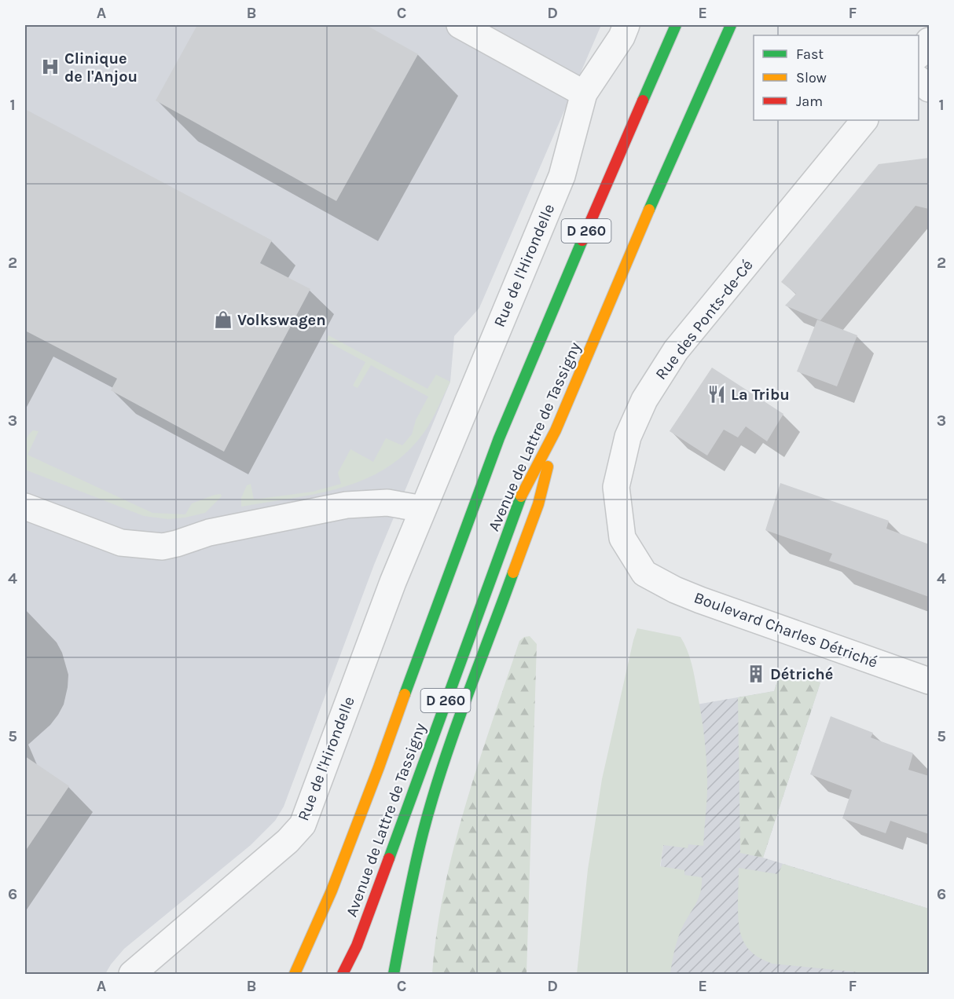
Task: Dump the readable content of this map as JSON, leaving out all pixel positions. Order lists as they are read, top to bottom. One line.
{"streets":{"main road":["D 260","Avenue de Lattre de Tassigny"],"street":["Rue de l'Hirondelle","Rue des Ponts-de-Cé","Boulevard Charles Détriché"]},"crossings":[["D 260","Avenue de Lattre de Tassigny"],["Rue des Ponts-de-Cé","Boulevard Charles Détriché"]],"places":{"hospital":["Clinique de l'Anjou"],"shop":["Volkswagen"],"restaurant":["La Tribu"],"building":["Détriché"]},"legend":["Fast","Slow","Jam"],"grid":{"columns":["A","B","C","D","E","F"],"rows":["1","2","3","4","5","6"]}}
